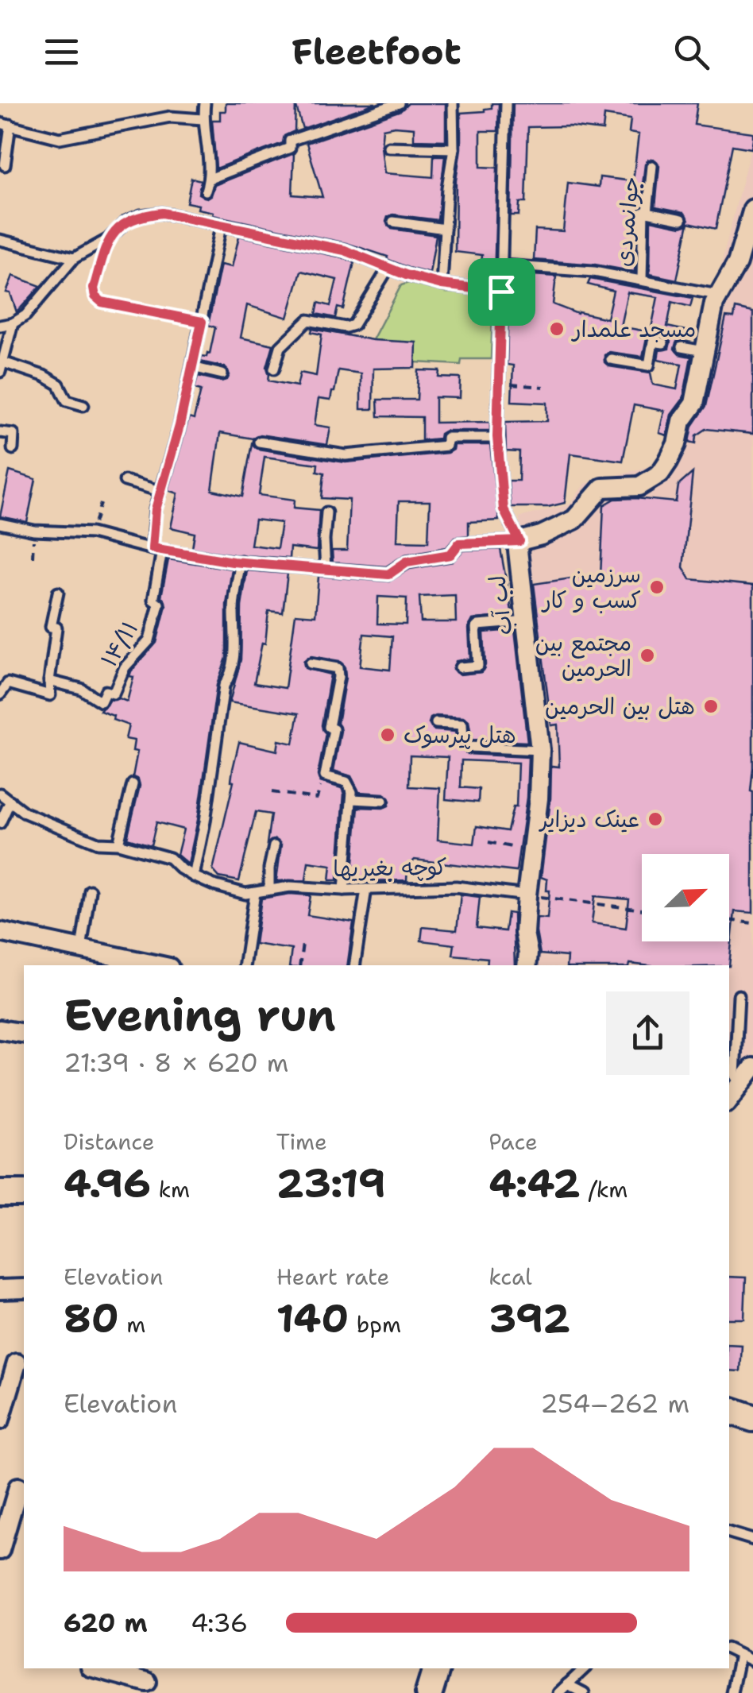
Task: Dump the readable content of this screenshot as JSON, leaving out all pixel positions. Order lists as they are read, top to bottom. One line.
{"streets":{"street":["لب آب"],"lane":["جوانمردی","۱۴/۱۱","کوچه بغیریها"]},"crossings":[["لب آب","کوچه بغیریها"]],"places":["مسجد علمدار","سرزمین کسب و کار","مجتمع بین الحرمین","هتل بین‌ الحرمین","هتل پیرسوک","عینک دیزایر"],"north":"top right","page":{"header":"Fleetfoot","heading":["Evening run","21:39 · 8 × 620 m"],"stats":[["Distance","4.96 km"],["Time","23:19"],["Pace","4:42 /km"],["Elevation","80 m"],["Heart rate","140 bpm"],["kcal","392"]],"chart":["Elevation","254–262 m"],"list":[{"name":"620 m","note":"4:36"}]}}
